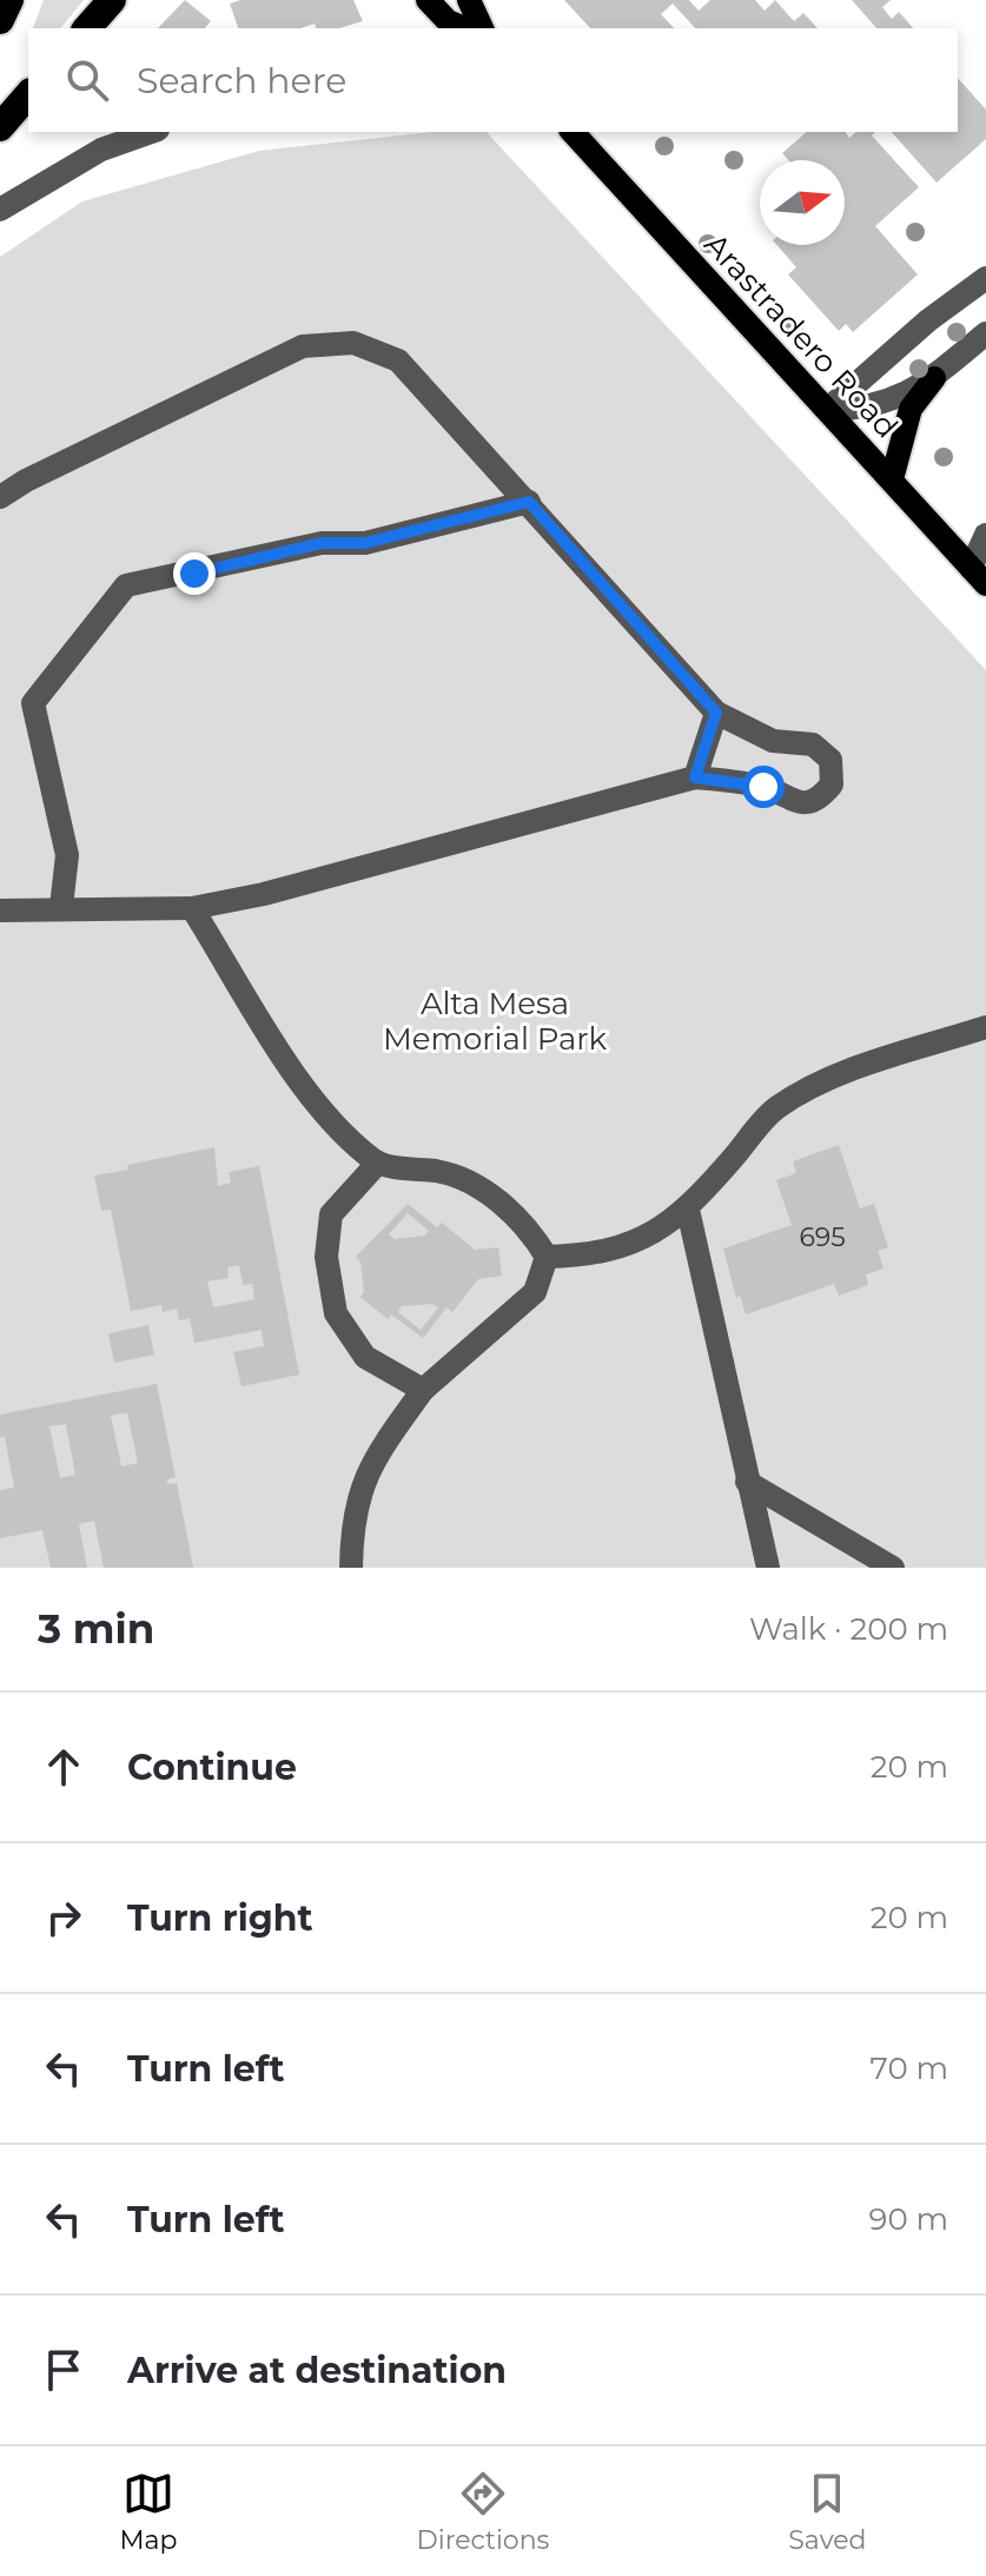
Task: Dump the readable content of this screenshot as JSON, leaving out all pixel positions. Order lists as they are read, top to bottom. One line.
{"streets":{"main road":["Arastradero Road"]},"parks":["Alta Mesa Memorial Park"],"house_numbers":["695"],"north":"right","page":{"search":"Search here","heading":["3 min","Walk · 200 m"],"list":[["Continue","20 m"],["Turn right","20 m"],["Turn left","70 m"],["Turn left","90 m"],"Arrive at destination"],"nav":["Map","Directions","Saved"]}}
